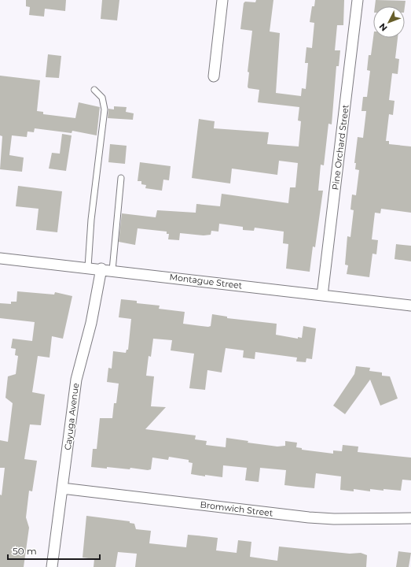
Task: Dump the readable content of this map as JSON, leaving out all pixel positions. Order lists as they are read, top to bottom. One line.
{"streets":{"street":["Pine Orchard Street","Montague Street","Cayuga Avenue","Bromwich Street"]},"crossings":[["Pine Orchard Street","Montague Street"],["Montague Street","Cayuga Avenue"],["Cayuga Avenue","Bromwich Street"]],"scale_bar":"50 m","north":"bottom left"}
